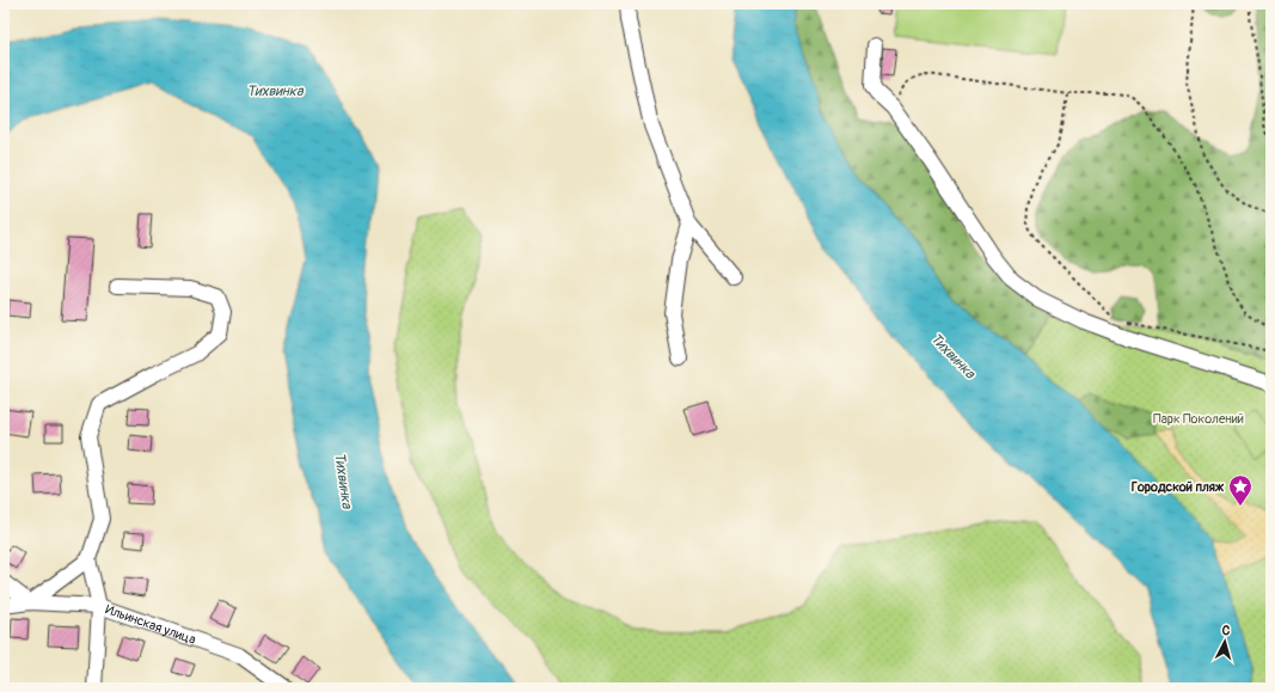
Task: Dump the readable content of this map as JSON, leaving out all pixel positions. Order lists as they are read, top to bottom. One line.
{"streets":{"street":["Ильинская улица"]},"water":["Тихвинка"],"parks":["Парк Поколений"],"places":{"place":["Городской пляж"]},"north":"top"}
